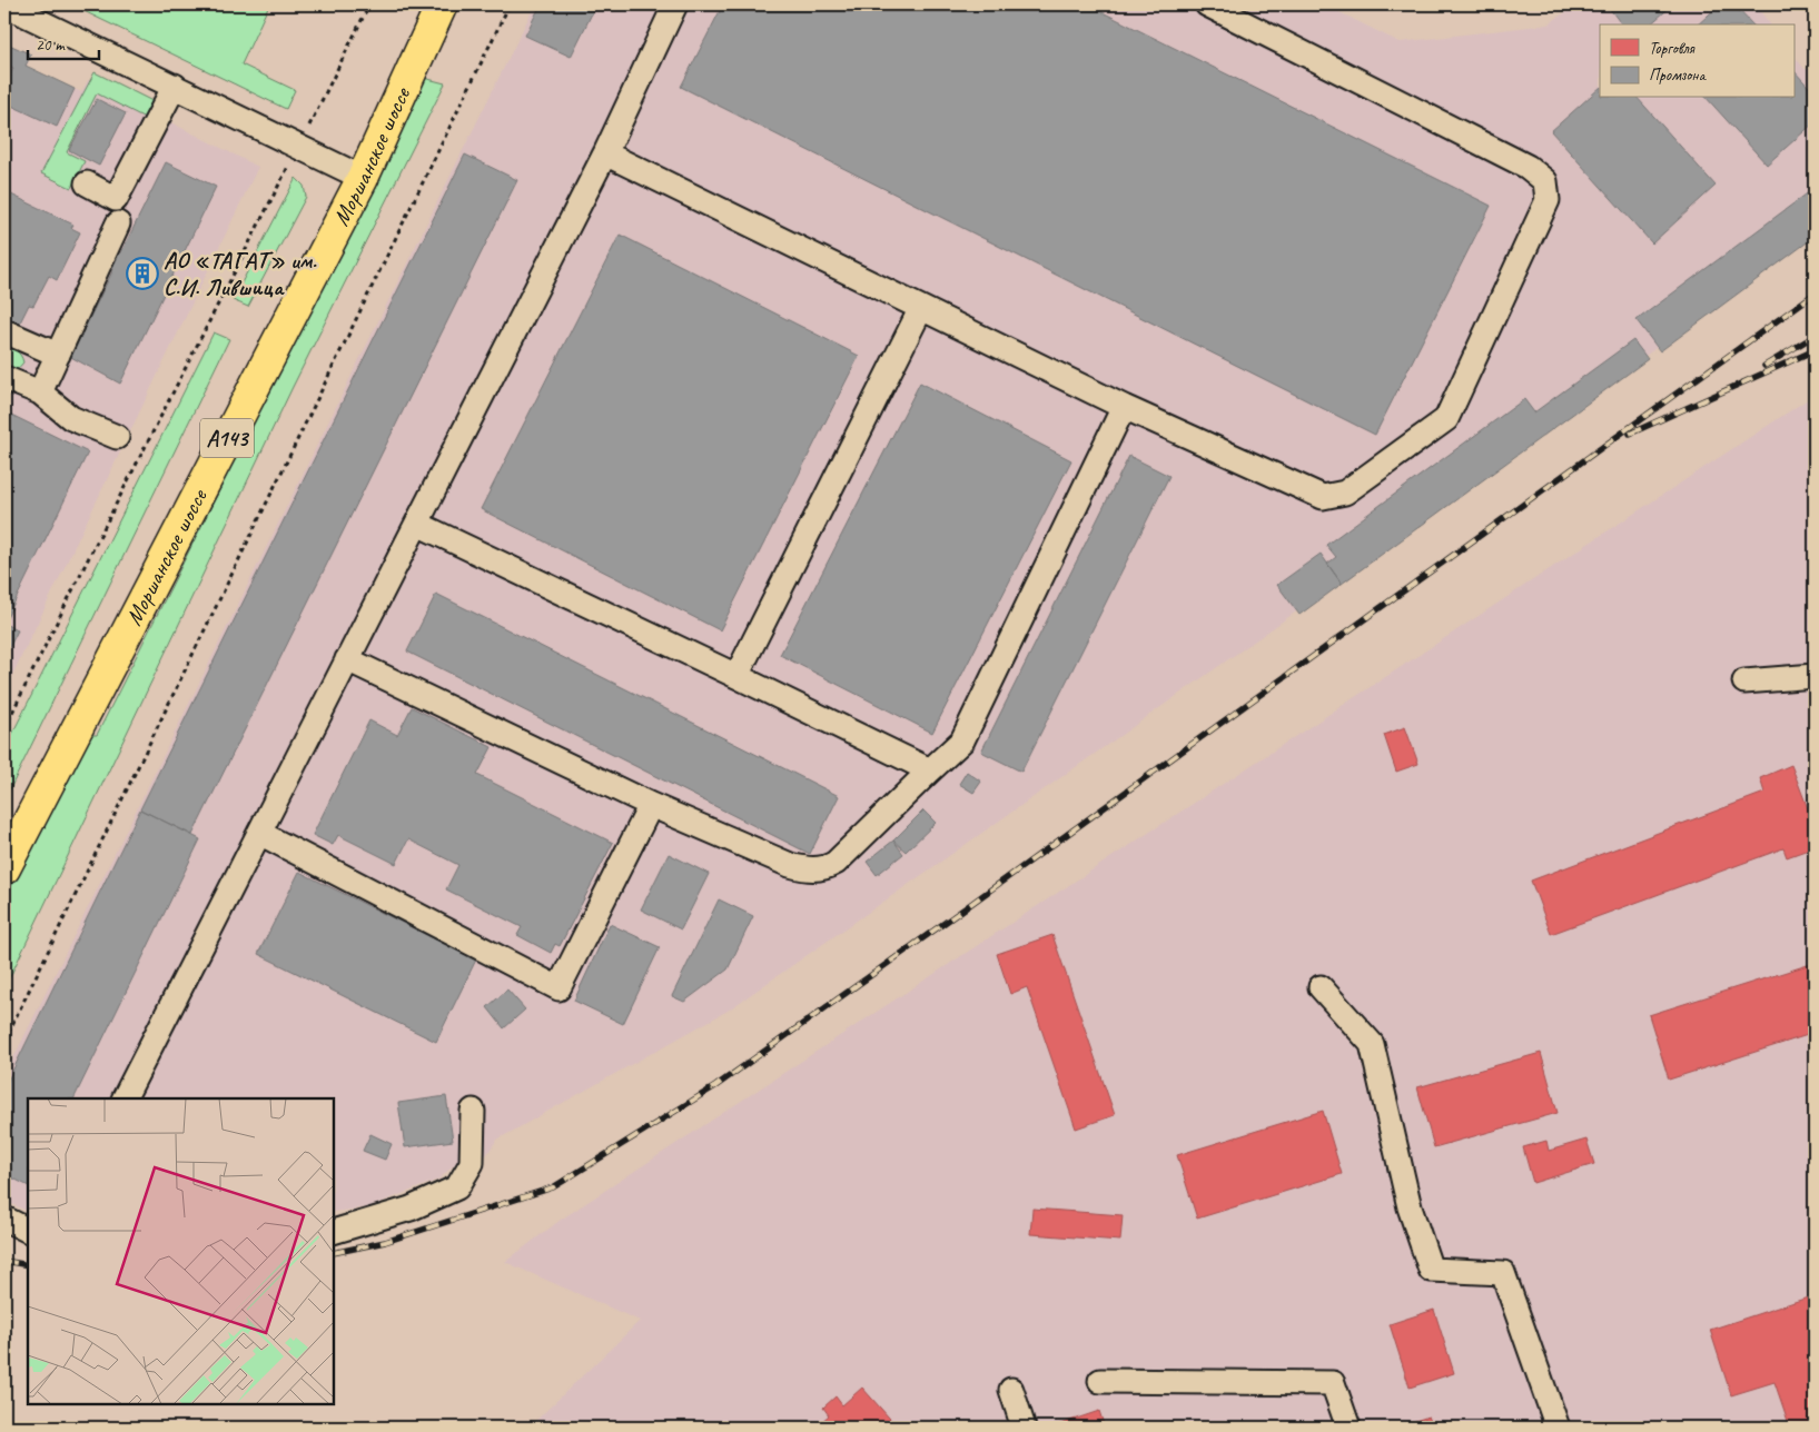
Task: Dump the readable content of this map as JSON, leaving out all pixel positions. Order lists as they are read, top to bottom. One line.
{"streets":{"main road":["Моршанское шоссе","А143"]},"places":{"building":["АО «ТАГАТ» им. С.И. Лившица"]},"legend":["Торговля","Промзона"],"scale_bar":"20 m"}
